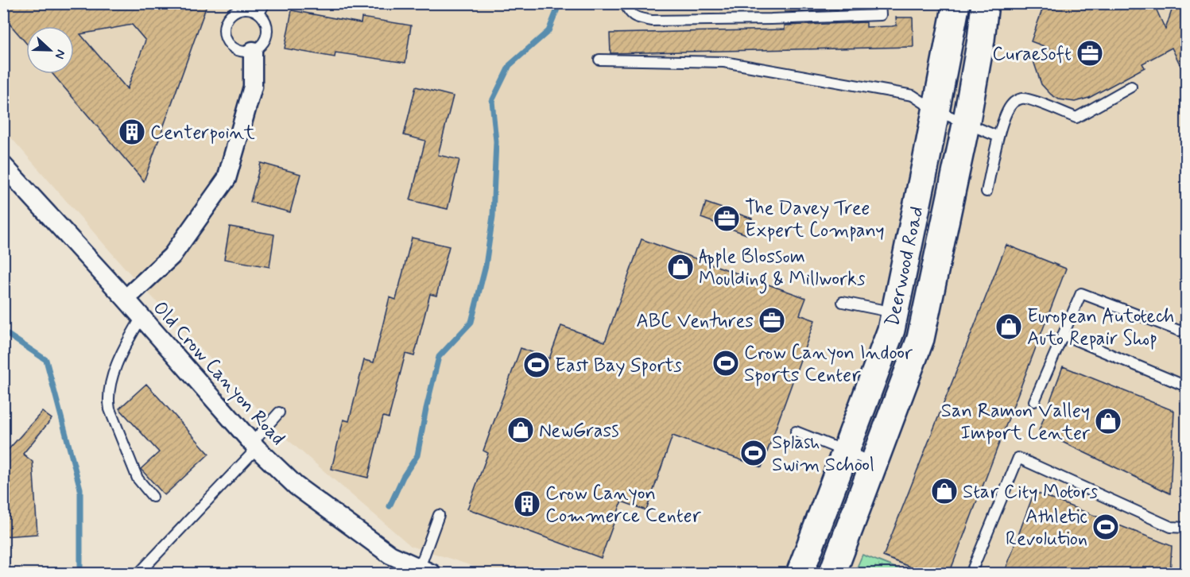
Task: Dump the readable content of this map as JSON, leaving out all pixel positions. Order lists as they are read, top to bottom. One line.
{"streets":{"street":["Deerwood Road","Old Crow Canyon Road"]},"places":{"office":["Curaesoft","The Davey Tree Expert Company","ABC Ventures"],"building":["Centerpoint","Crow Canyon Commerce Center"],"shop":["Apple Blossom Moulding & Millworks","European Autotech Auto Repair Shop","San Ramon Valley Import Center","NewGrass","Star City Motors"],"sports":["Crow Canyon Indoor Sports Center","East Bay Sports","Splash Swim School","Athletic Revolution"]},"north":"right"}
